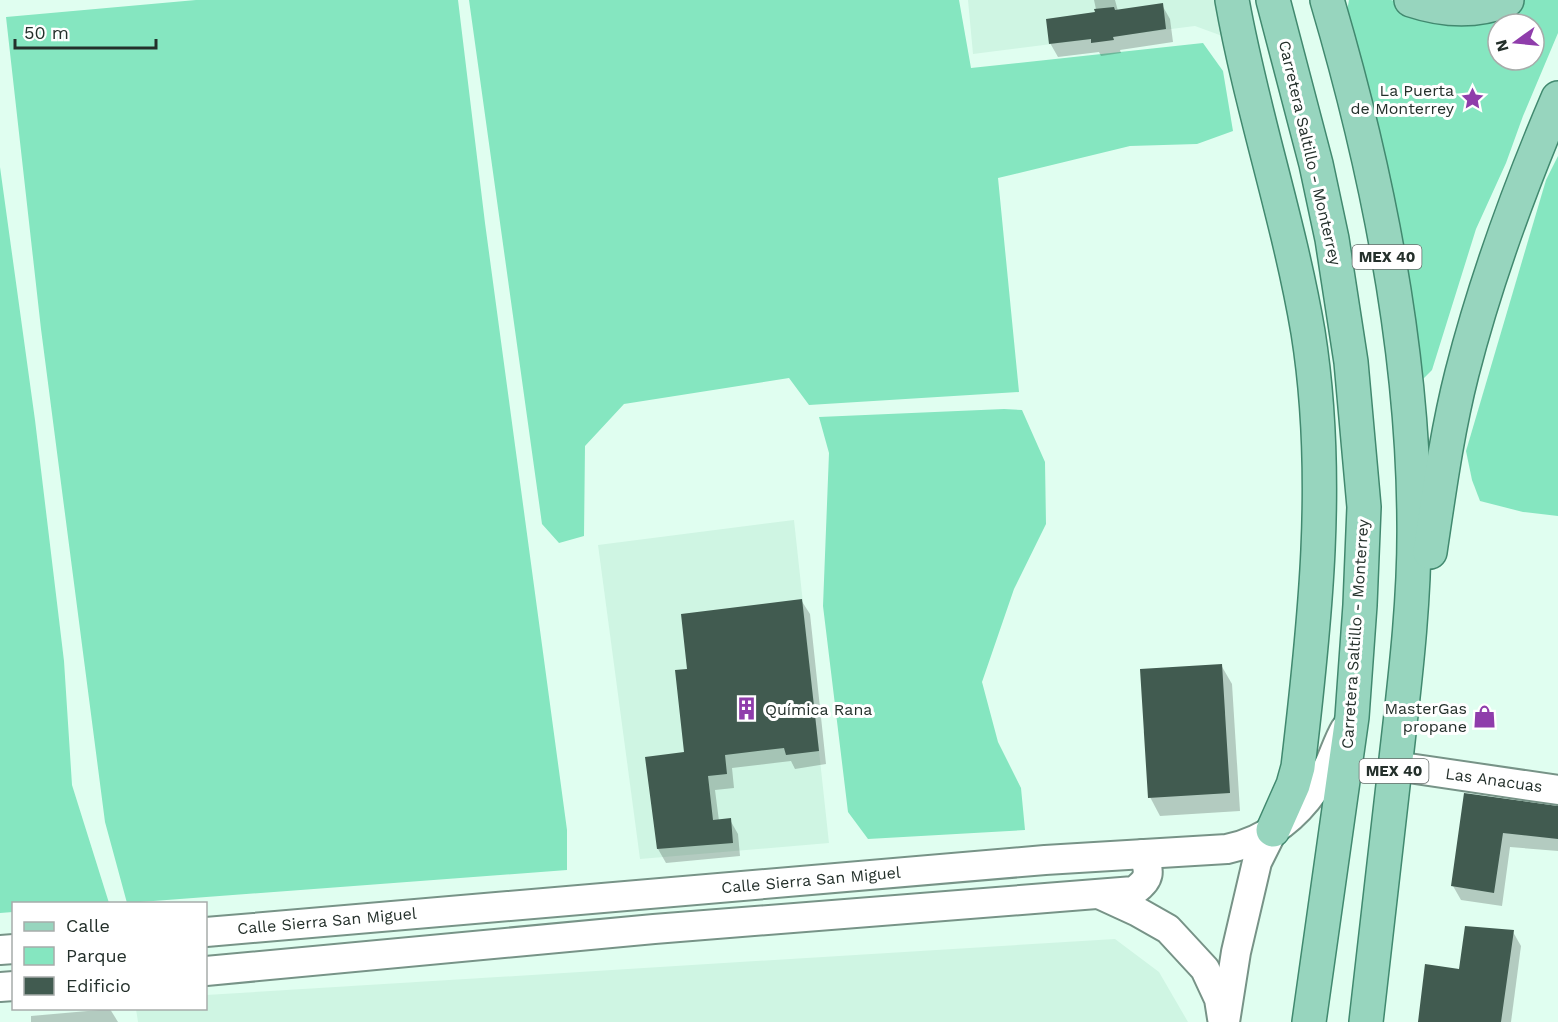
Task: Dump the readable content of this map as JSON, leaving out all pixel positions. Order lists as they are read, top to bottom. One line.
{"streets":{"main road":["Carretera Saltillo - Monterrey","MEX 40"],"street":["Las Anacuas","Calle Sierra San Miguel"]},"crossings":[["Carretera Saltillo - Monterrey","Calle Sierra San Miguel"],["MEX 40","Las Anacuas"]],"places":{"place":["La Puerta de Monterrey"],"building":["Química Rana"],"shop":["MasterGas propane"]},"legend":["Calle","Parque","Edificio"],"scale_bar":"50 m","north":"left"}
